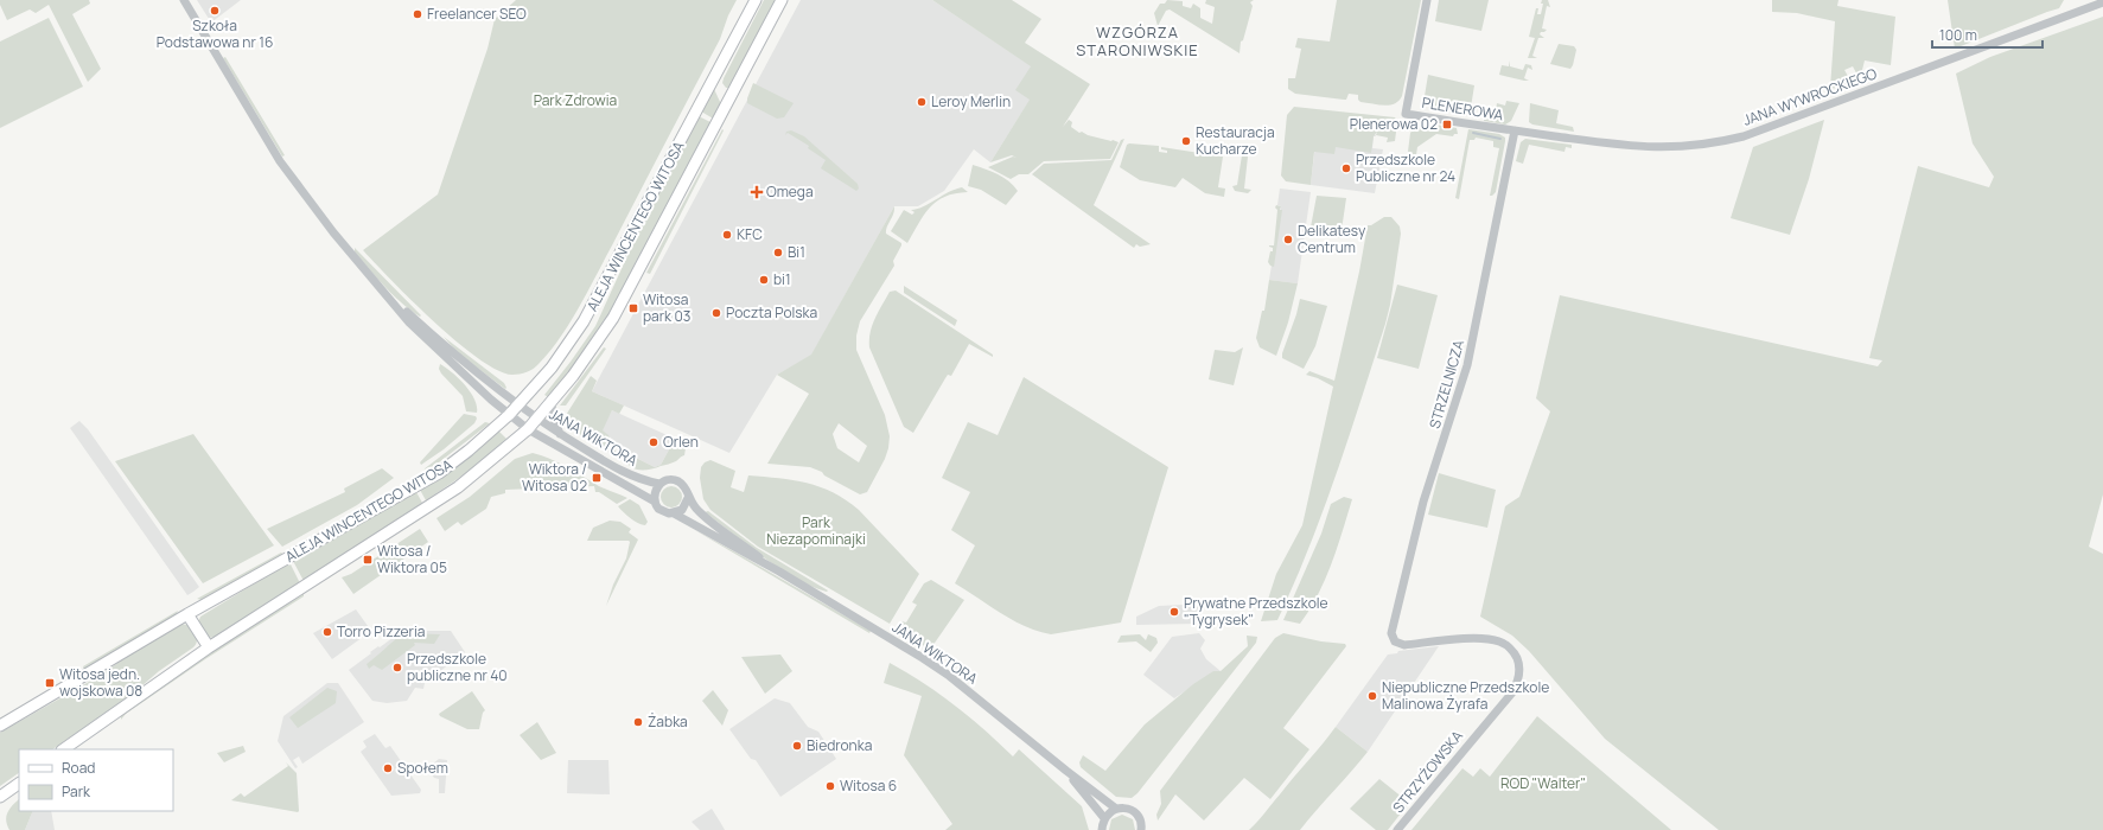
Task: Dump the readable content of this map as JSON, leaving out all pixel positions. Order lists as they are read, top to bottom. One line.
{"streets":{"main road":["ALEJA WINCENTEGO WITOSA"],"street":["JANA WYWROCKIEGO","PLENEROWA","STRZELNICZA","JANA WIKTORA","STRZYŻOWSKA"]},"crossings":[["JANA WYWROCKIEGO","PLENEROWA"],["JANA WYWROCKIEGO","STRZELNICZA"],["PLENEROWA","STRZELNICZA"],["ALEJA WINCENTEGO WITOSA","JANA WIKTORA"],["STRZELNICZA","STRZYŻOWSKA"]],"districts":["WZGÓRZA STARONIWSKIE"],"parks":["Park Zdrowia","Park Niezapominajki","ROD \"Walter\""],"places":{"other":["Szkoła Podstawowa nr 16","Freelancer SEO","Leroy Merlin","Restauracja Kucharze","Przedszkole Publiczne nr 24","KFC","Delikatesy Centrum","Bi1","bi1","Poczta Polska","Orlen","Prywatne Przedszkole \"Tygrysek\"","Torro Pizzeria","Przedszkole publiczne nr 40","Niepubliczne Przedszkole Malinowa Żyrafa","Żabka","Biedronka","Społem","Witosa 6"],"transit":["Plenerowa 02","Witosa park 03","Wiktora / Witosa 02","Witosa / Wiktora 05","Witosa jedn. wojskowa 08"],"health":["Omega"]},"legend":["Road","Park"],"scale_bar":"100 m"}
